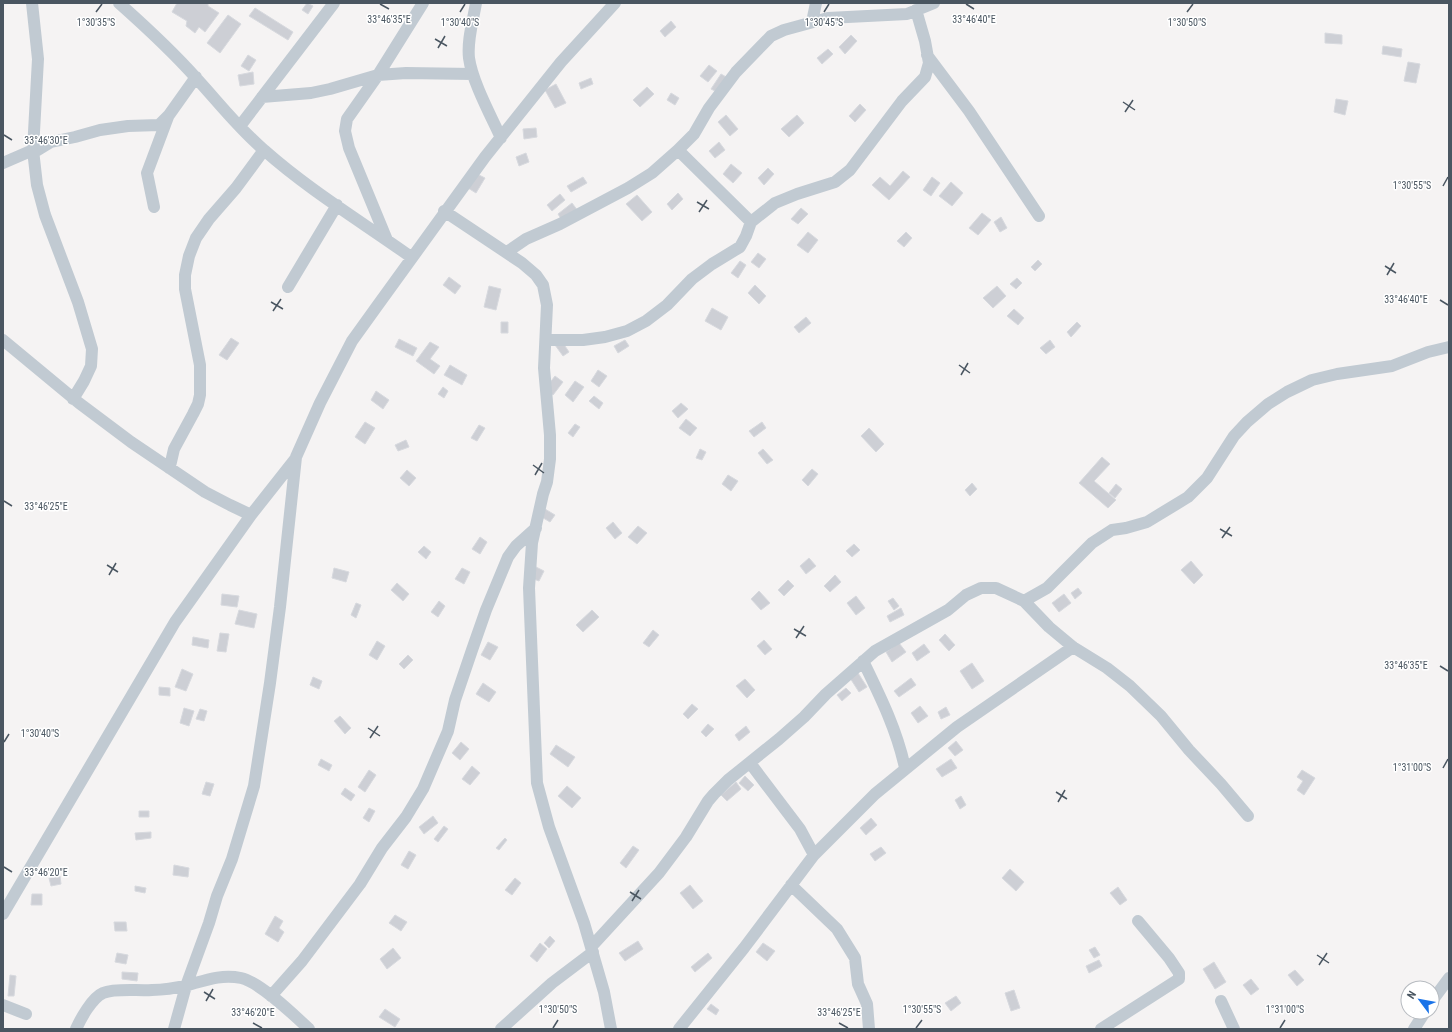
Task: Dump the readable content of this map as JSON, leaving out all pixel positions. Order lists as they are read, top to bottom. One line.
{"north":"top left","coordinates":["33°46'35\"E","33°46'40\"E","1°30'35\"S","1°30'40\"S","1°30'45\"S","1°30'50\"S","33°46'30\"E","1°30'55\"S","33°46'25\"E","1°31'00\"S","33°46'20\"E"]}
